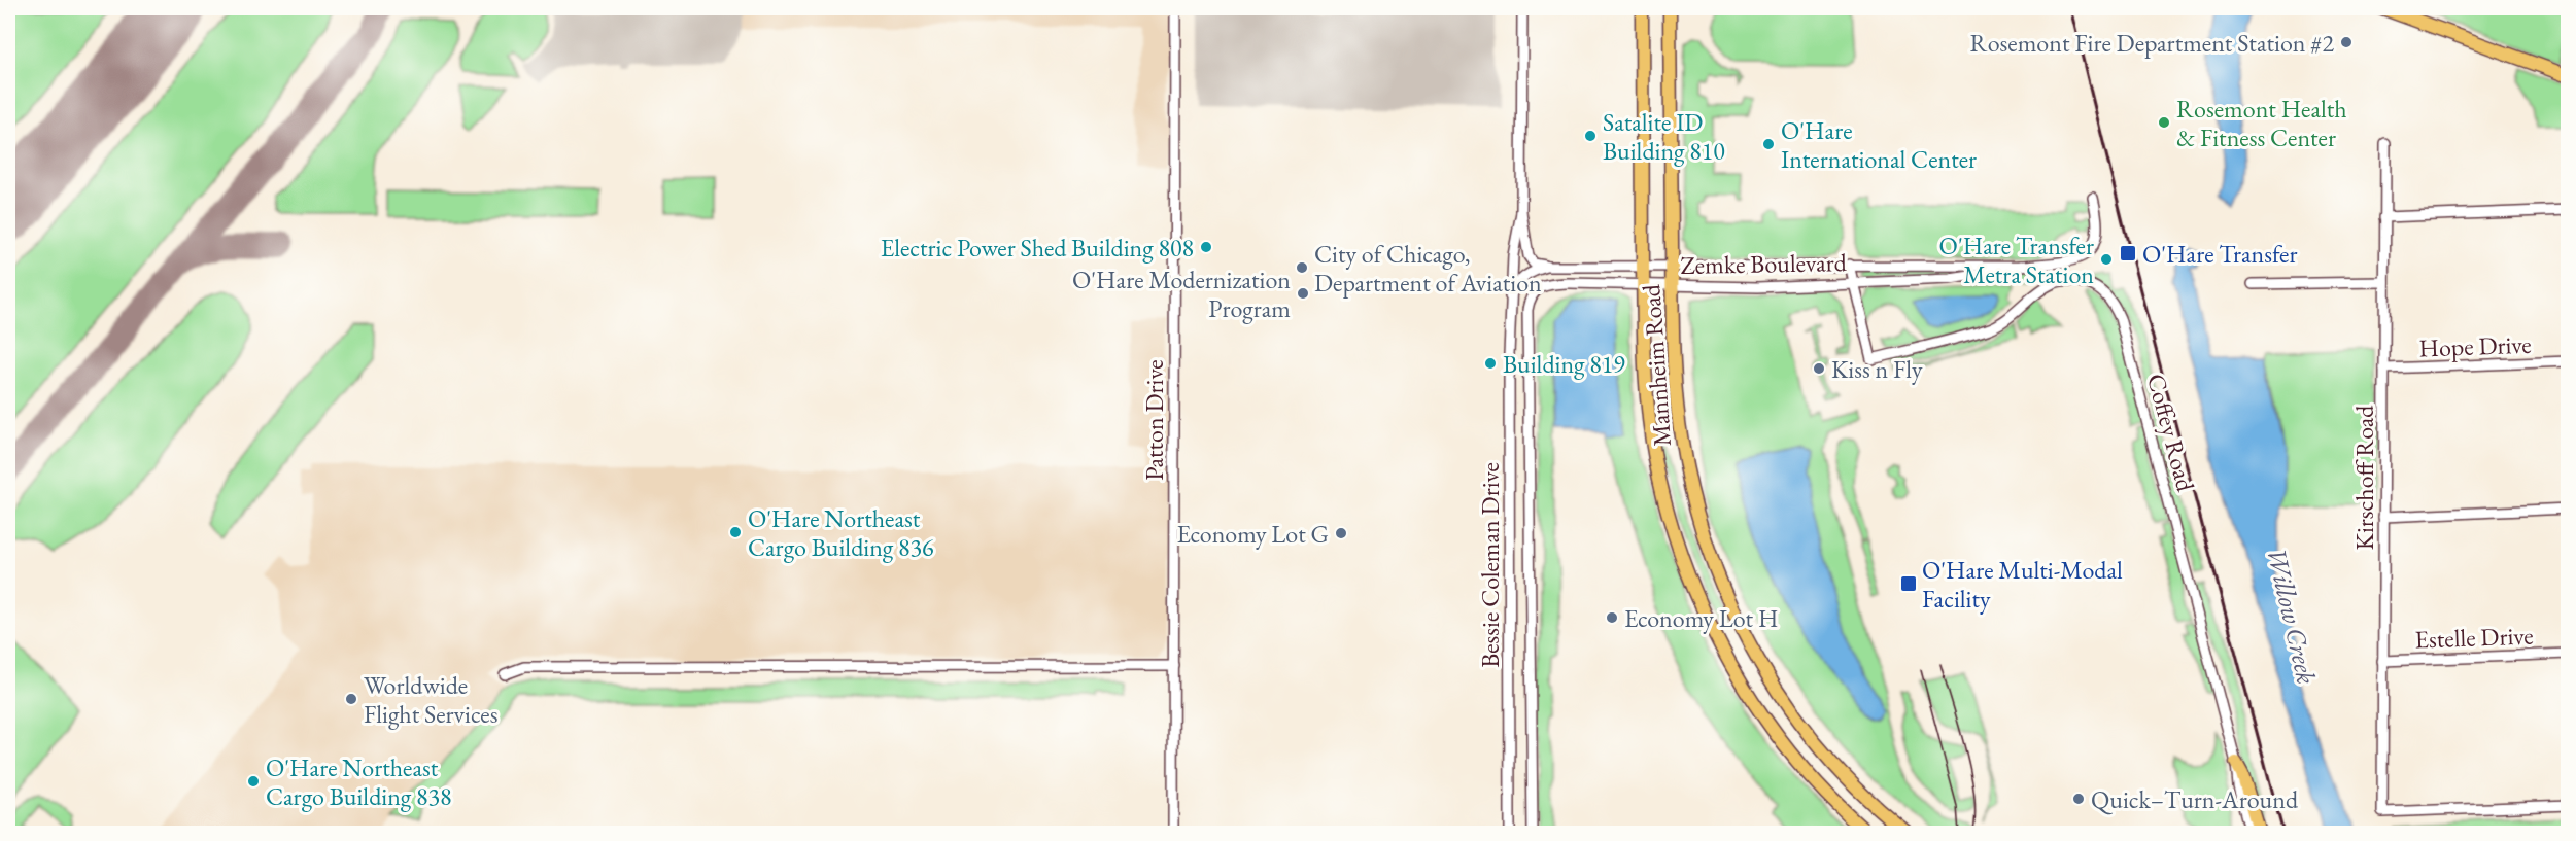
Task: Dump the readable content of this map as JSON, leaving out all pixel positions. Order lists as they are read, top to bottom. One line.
{"streets":{"main road":["Mannheim Road"],"street":["Zemke Boulevard","Hope Drive","Patton Drive","Coffey Road","Kirschoff Road","Bessie Coleman Drive","Estelle Drive"]},"crossings":[["Zemke Boulevard","Mannheim Road"],["Zemke Boulevard","Coffey Road"],["Zemke Boulevard","Bessie Coleman Drive"],["Hope Drive","Kirschoff Road"],["Kirschoff Road","Estelle Drive"]],"water":["Willow Creek"],"places":{"other":["Rosemont Fire Department Station #2","Rosemont Health & Fitness Center","Satalite ID Building 810","O'Hare International Center","Electric Power Shed Building 808","O'Hare Transfer Metra Station","City of Chicago, Department of Aviation","O'Hare Modernization Program","Building 819","Kiss n Fly","O'Hare Northeast Cargo Building 836","Economy Lot G","Economy Lot H","Worldwide Flight Services","O'Hare Northeast Cargo Building 838","Quick–Turn-Around"],"transit":["O'Hare Transfer","O'Hare Multi-Modal Facility"]}}
